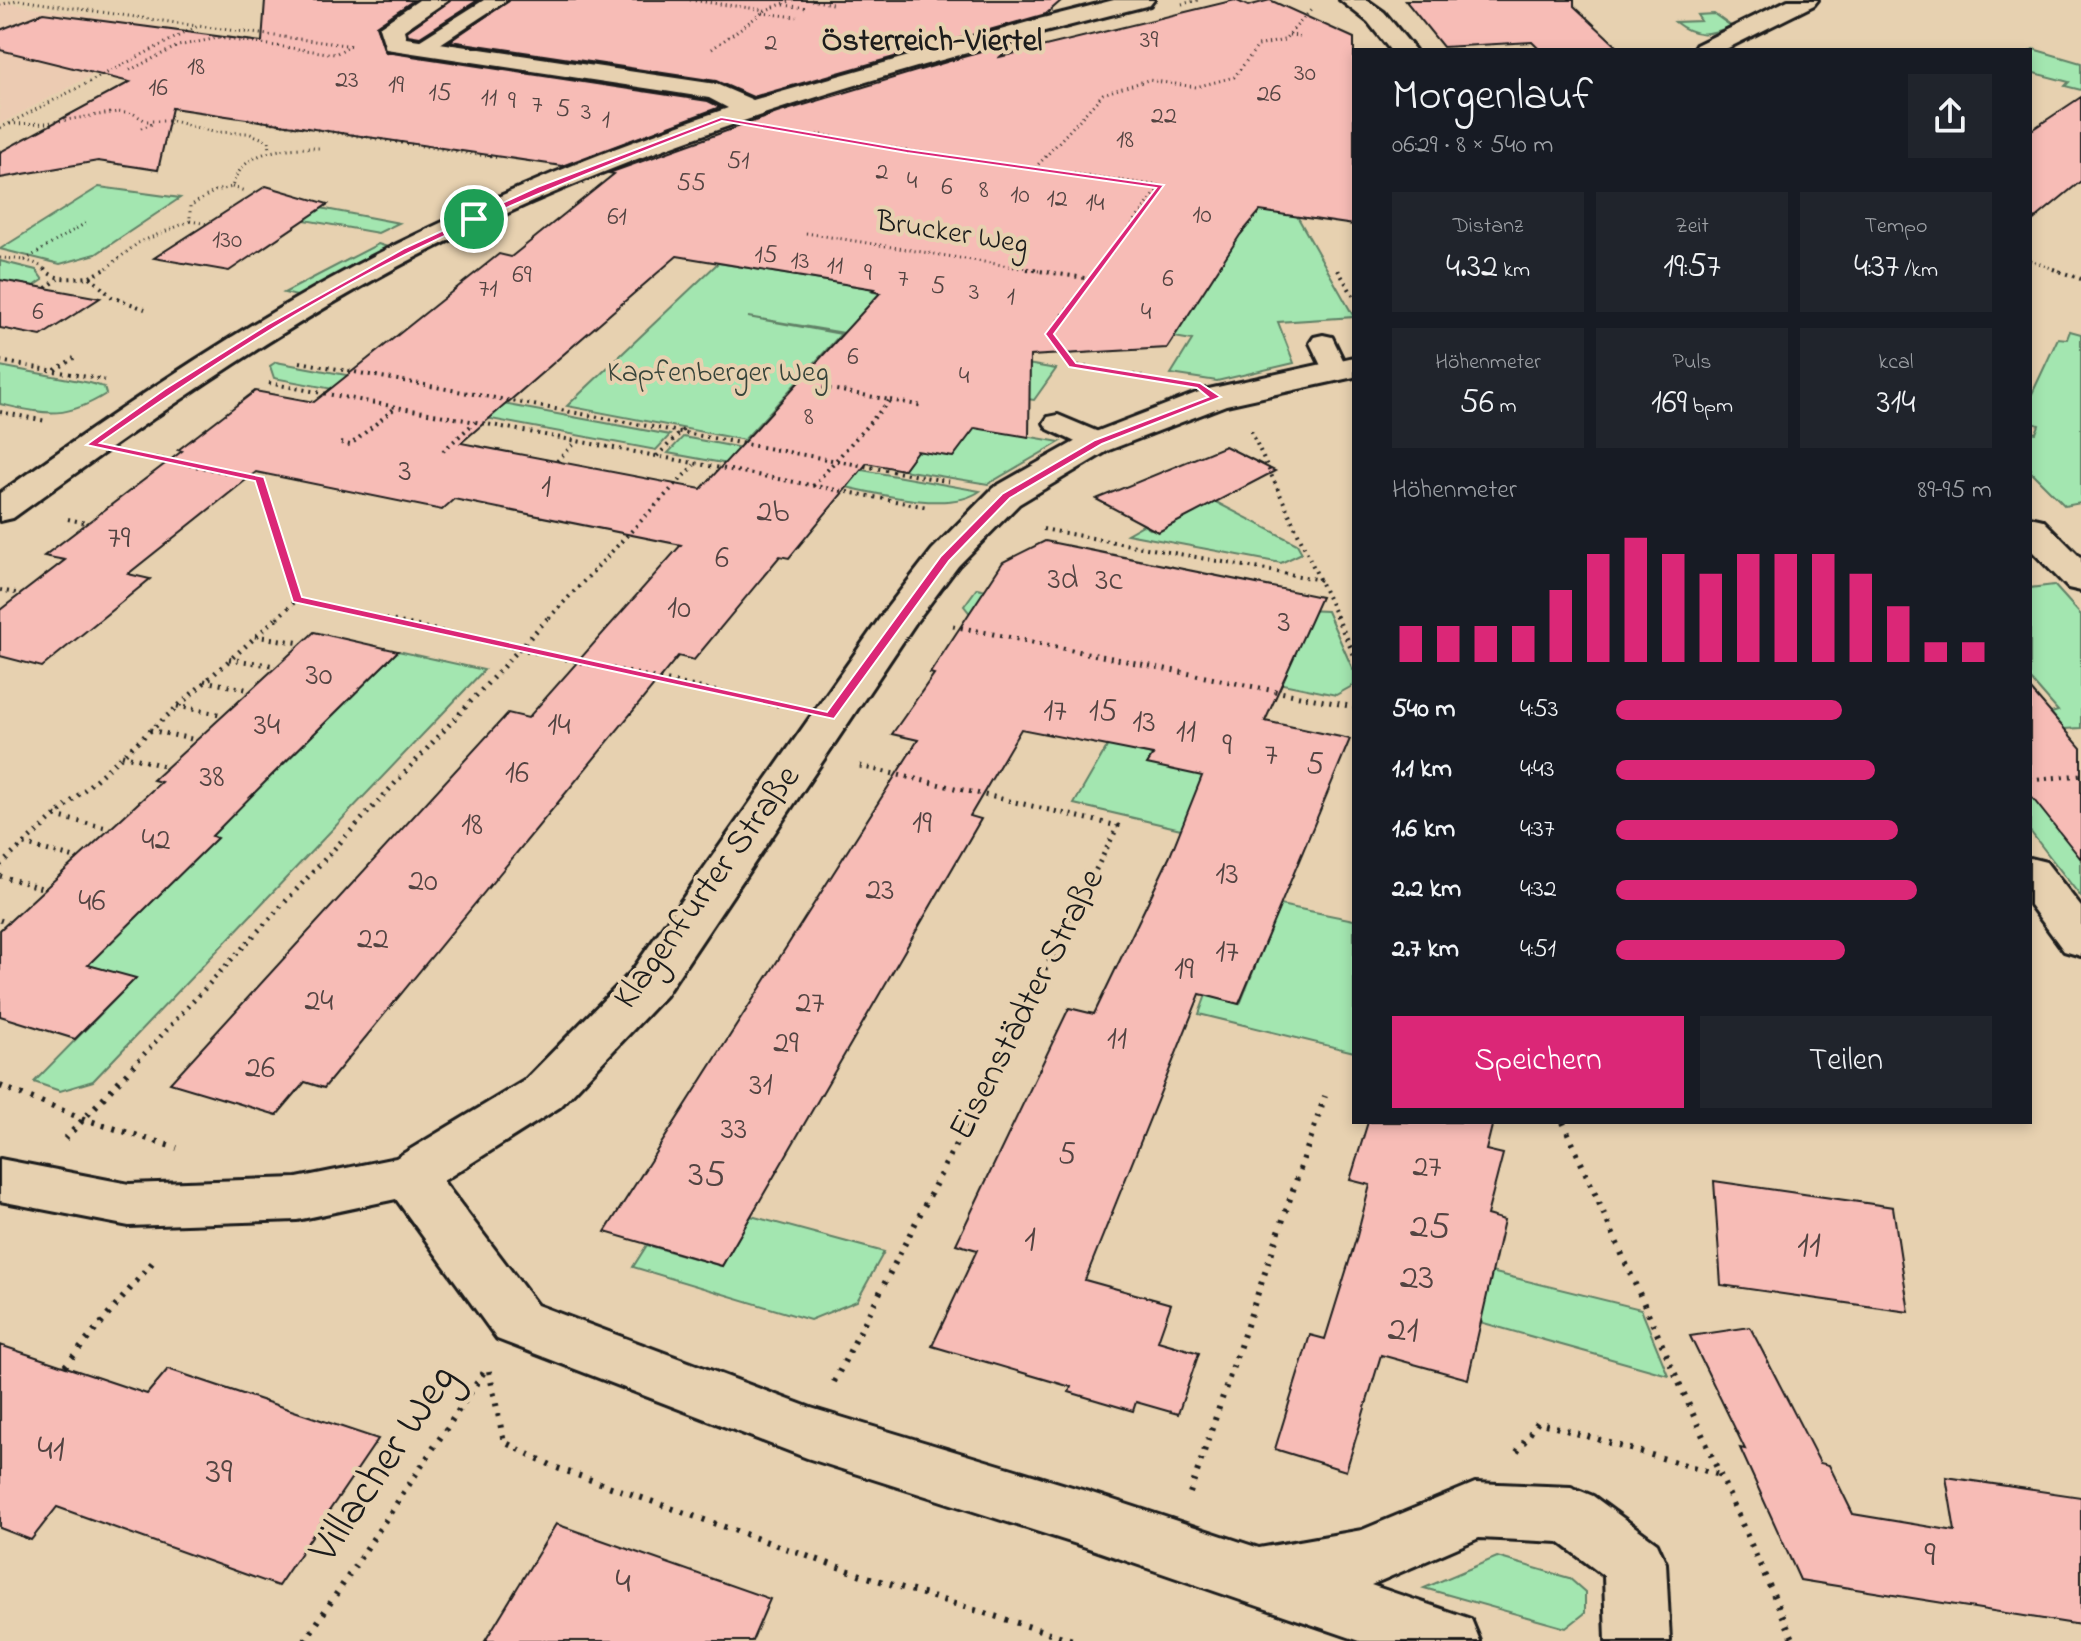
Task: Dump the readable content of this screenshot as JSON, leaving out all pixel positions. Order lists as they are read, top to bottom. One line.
{"streets":{"street":["Klagenfurter Straße"],"path":["Brucker Weg","Eisenstädter Straße","Villacher Weg"]},"districts":["Österreich-Viertel"],"parks":["Kapfenberger Weg"],"house_numbers":["39","2","18","30","23","19","16","15","26","11","9","7","5","3","22","1","18","51","2","4","55","6","8","10","12","14","10","61","130","15","13","11","9","69","7","6","5","71","3","1","6","4","6","4","8","3","1","2b","79","6","3d","3c","10","3","30","17","15","13","34","14","11","9","7","5","16","38","19","18","42","13","20","23","46","22","17","19","24","27","11","29","26","31","33","5","27","35","25","1","11","23","21","41","39","9","4"],"page":{"heading":["Morgenlauf","06:29 · 8 × 540 m"],"stats":[["Distanz","4.32 km"],["Zeit","19:57"],["Tempo","4:37 /km"],["Höhenmeter","56 m"],["Puls","169 bpm"],["kcal","314"]],"chart":["Höhenmeter","89–95 m"],"list":[{"name":"540 m","note":"4:53"},{"name":"1.1 km","note":"4:43"},{"name":"1.6 km","note":"4:37"},{"name":"2.2 km","note":"4:32"},{"name":"2.7 km","note":"4:51"}],"buttons":["Speichern","Teilen"]}}
